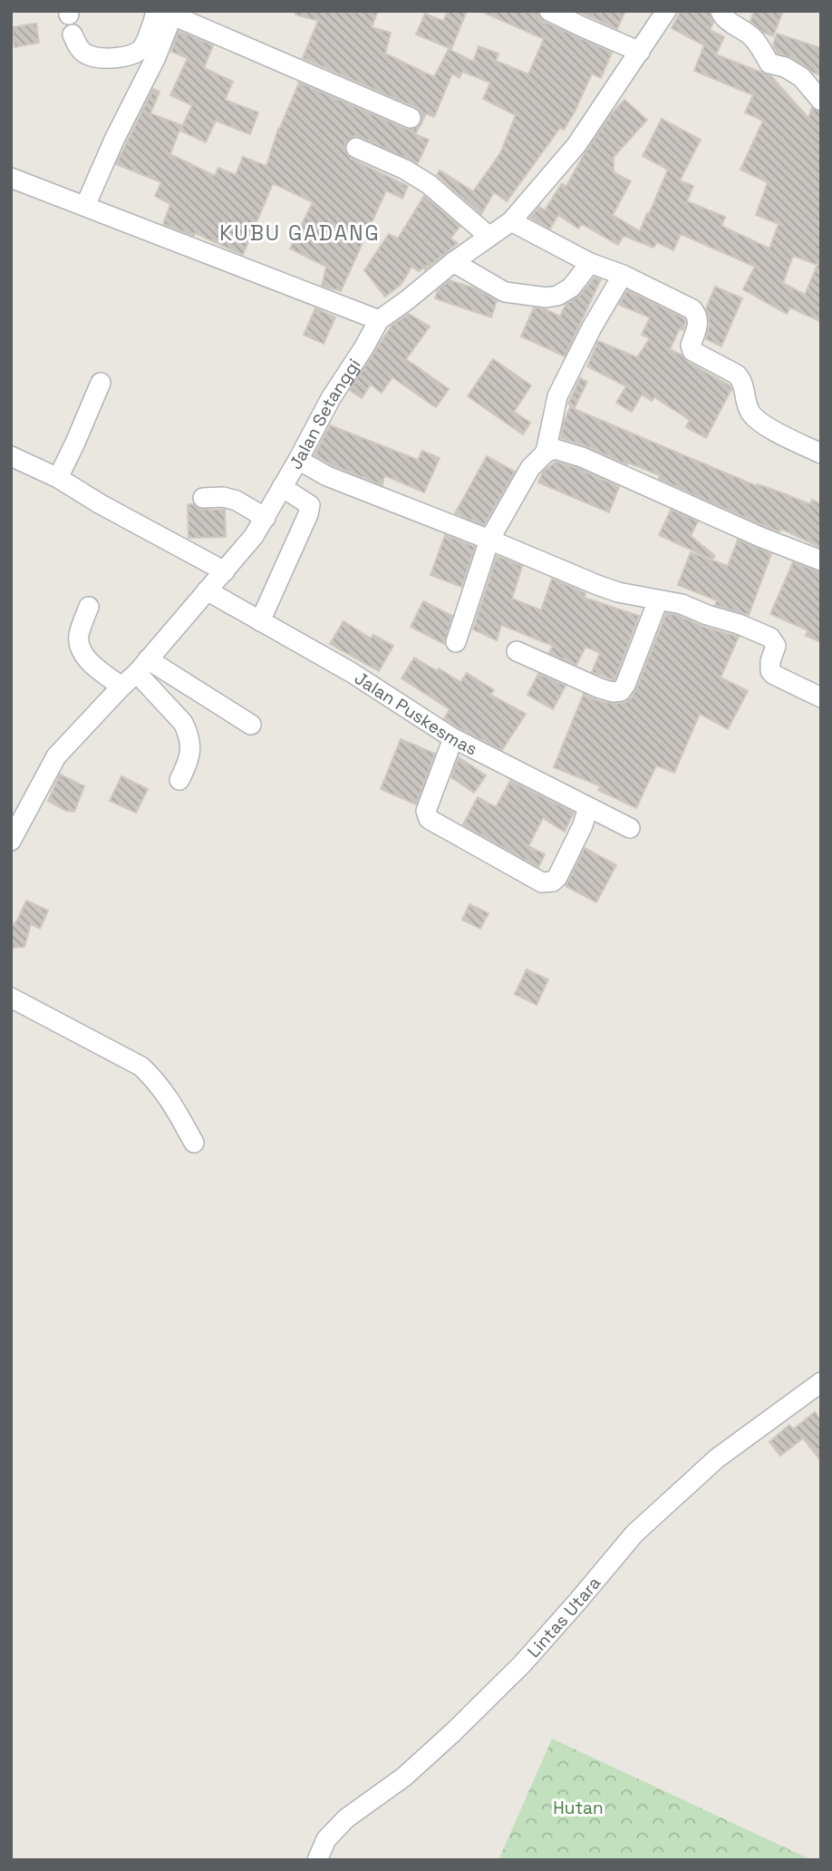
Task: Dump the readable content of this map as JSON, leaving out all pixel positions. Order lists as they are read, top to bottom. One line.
{"streets":{"street":["Jalan Setanggi","Jalan Puskesmas","Lintas Utara"]},"crossings":[["Jalan Setanggi","Jalan Puskesmas"]],"districts":["KUBU GADANG"],"parks":["Hutan"]}
